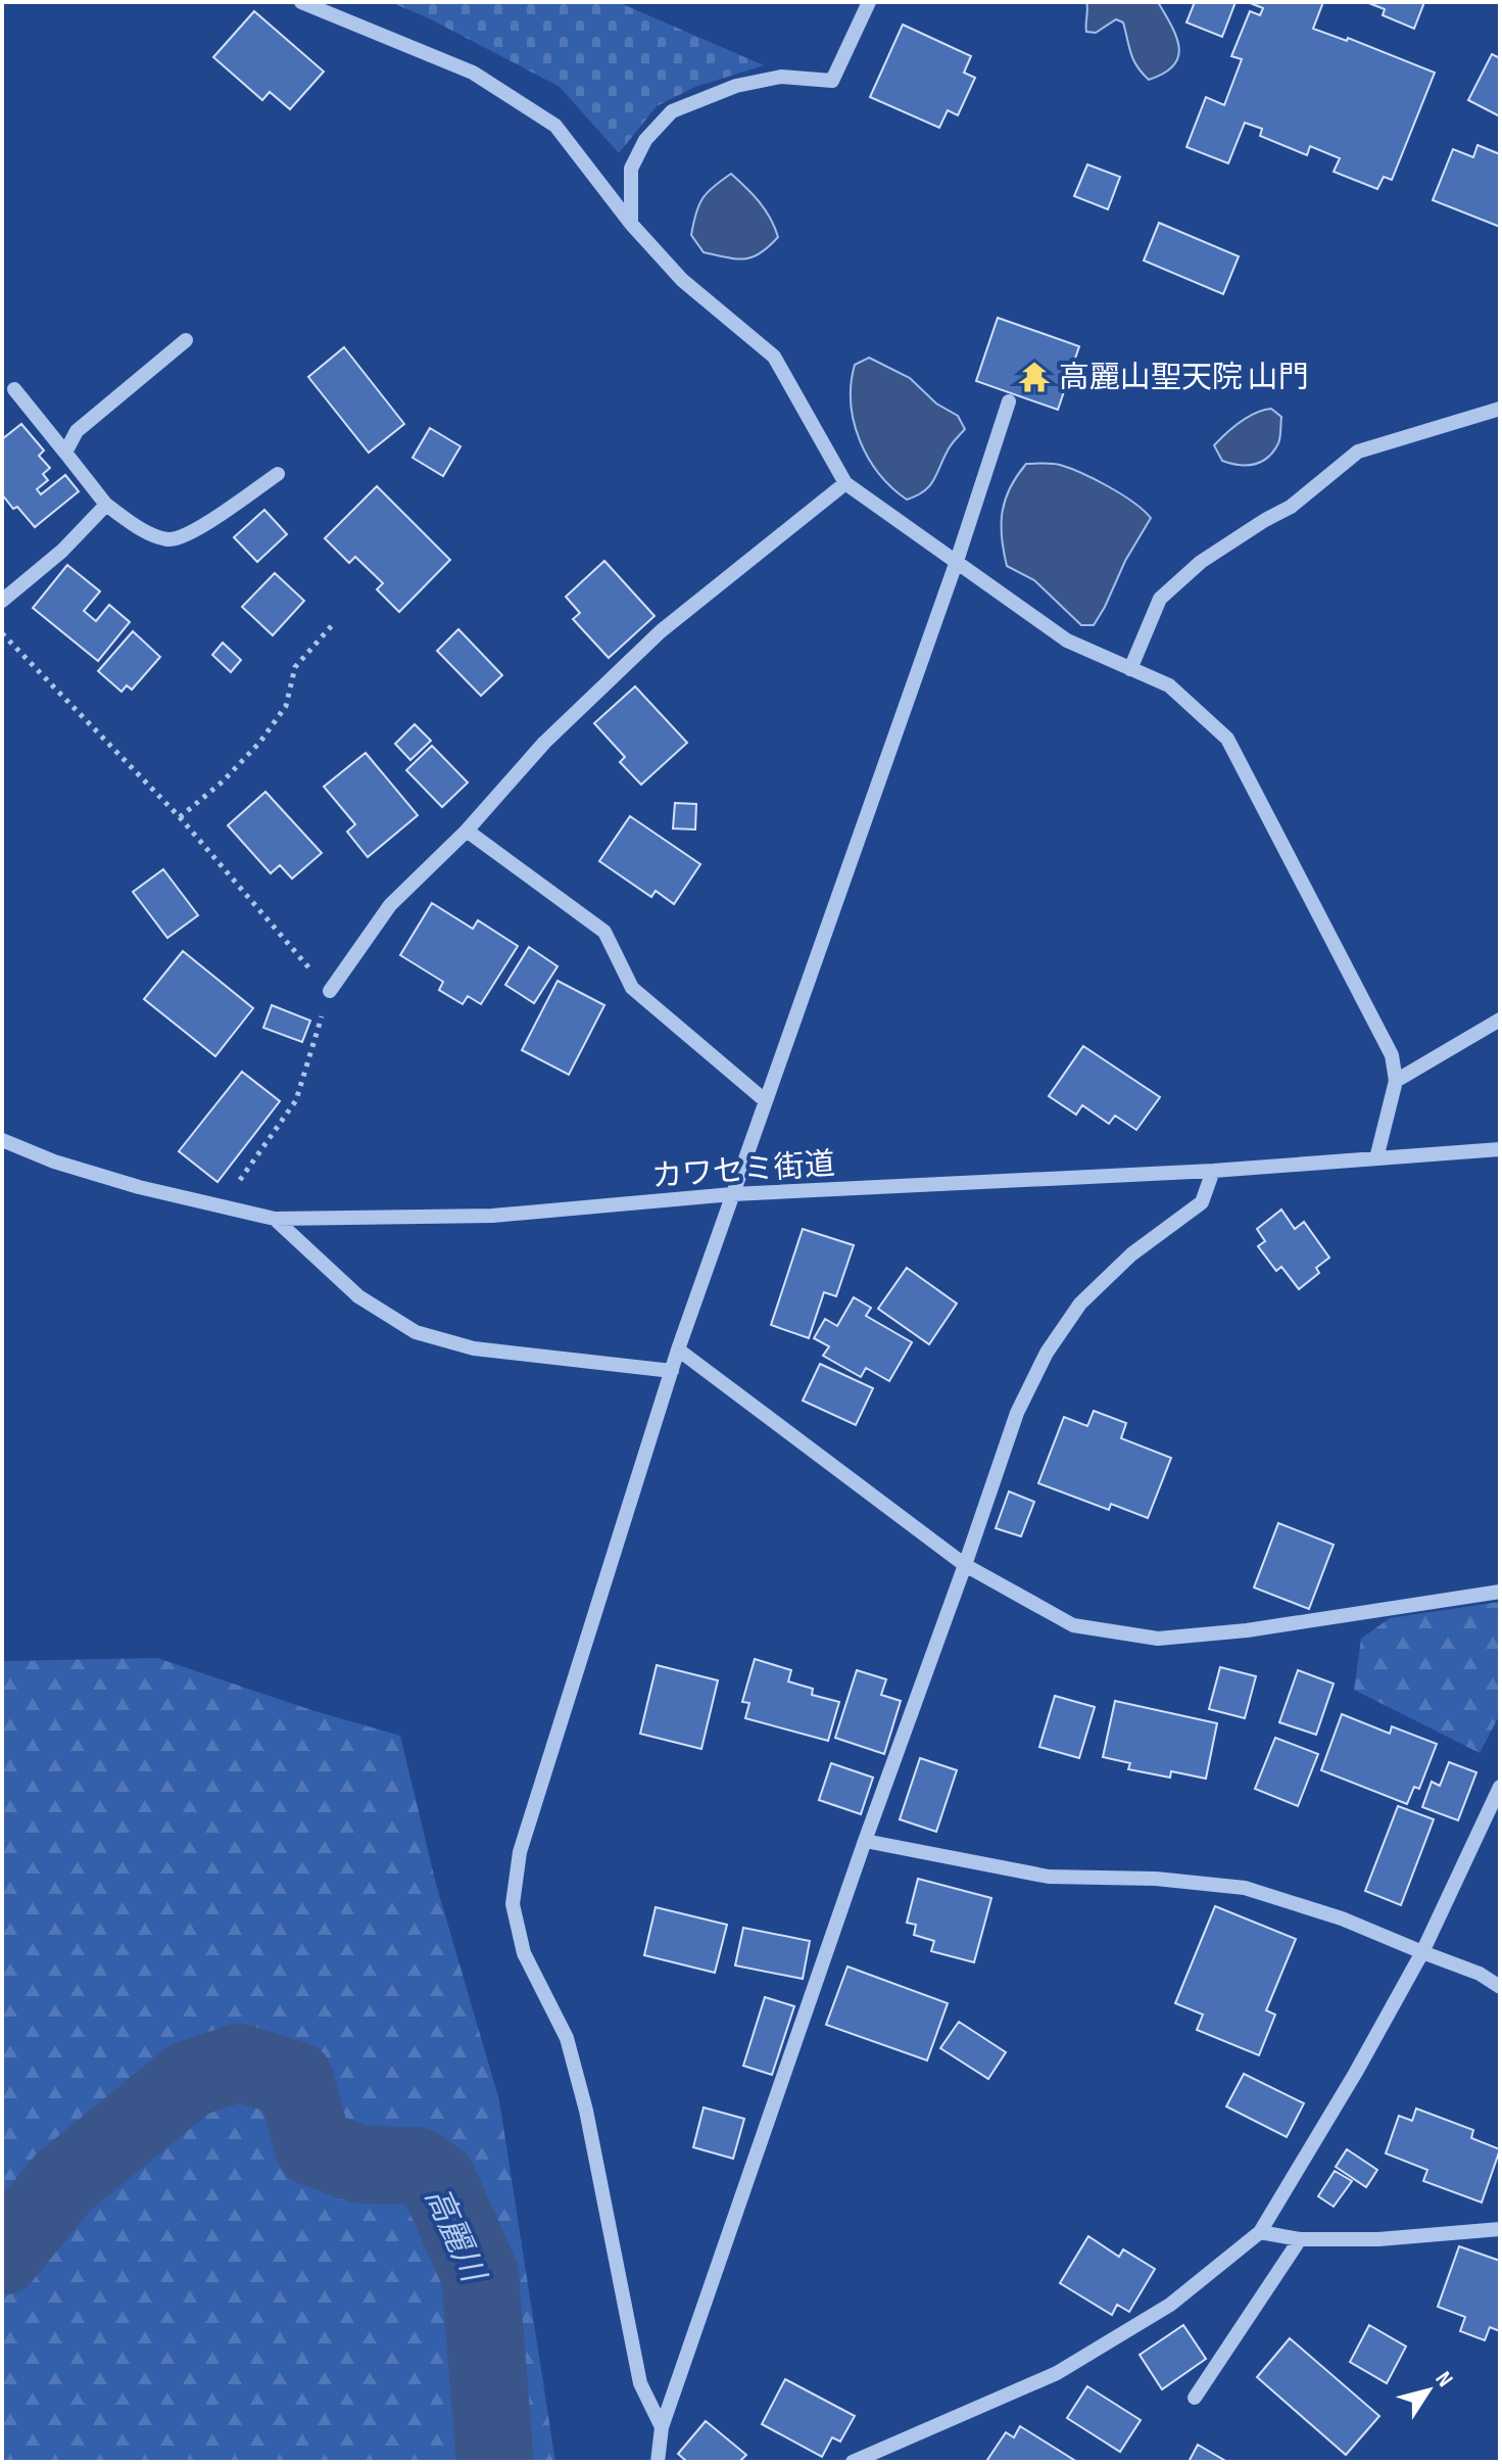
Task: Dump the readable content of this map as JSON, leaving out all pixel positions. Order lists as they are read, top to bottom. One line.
{"streets":{"street":["カワセミ街道"]},"water":["高麗川"],"places":{"temple":["高麗山聖天院 山門"]},"north":"top right"}
